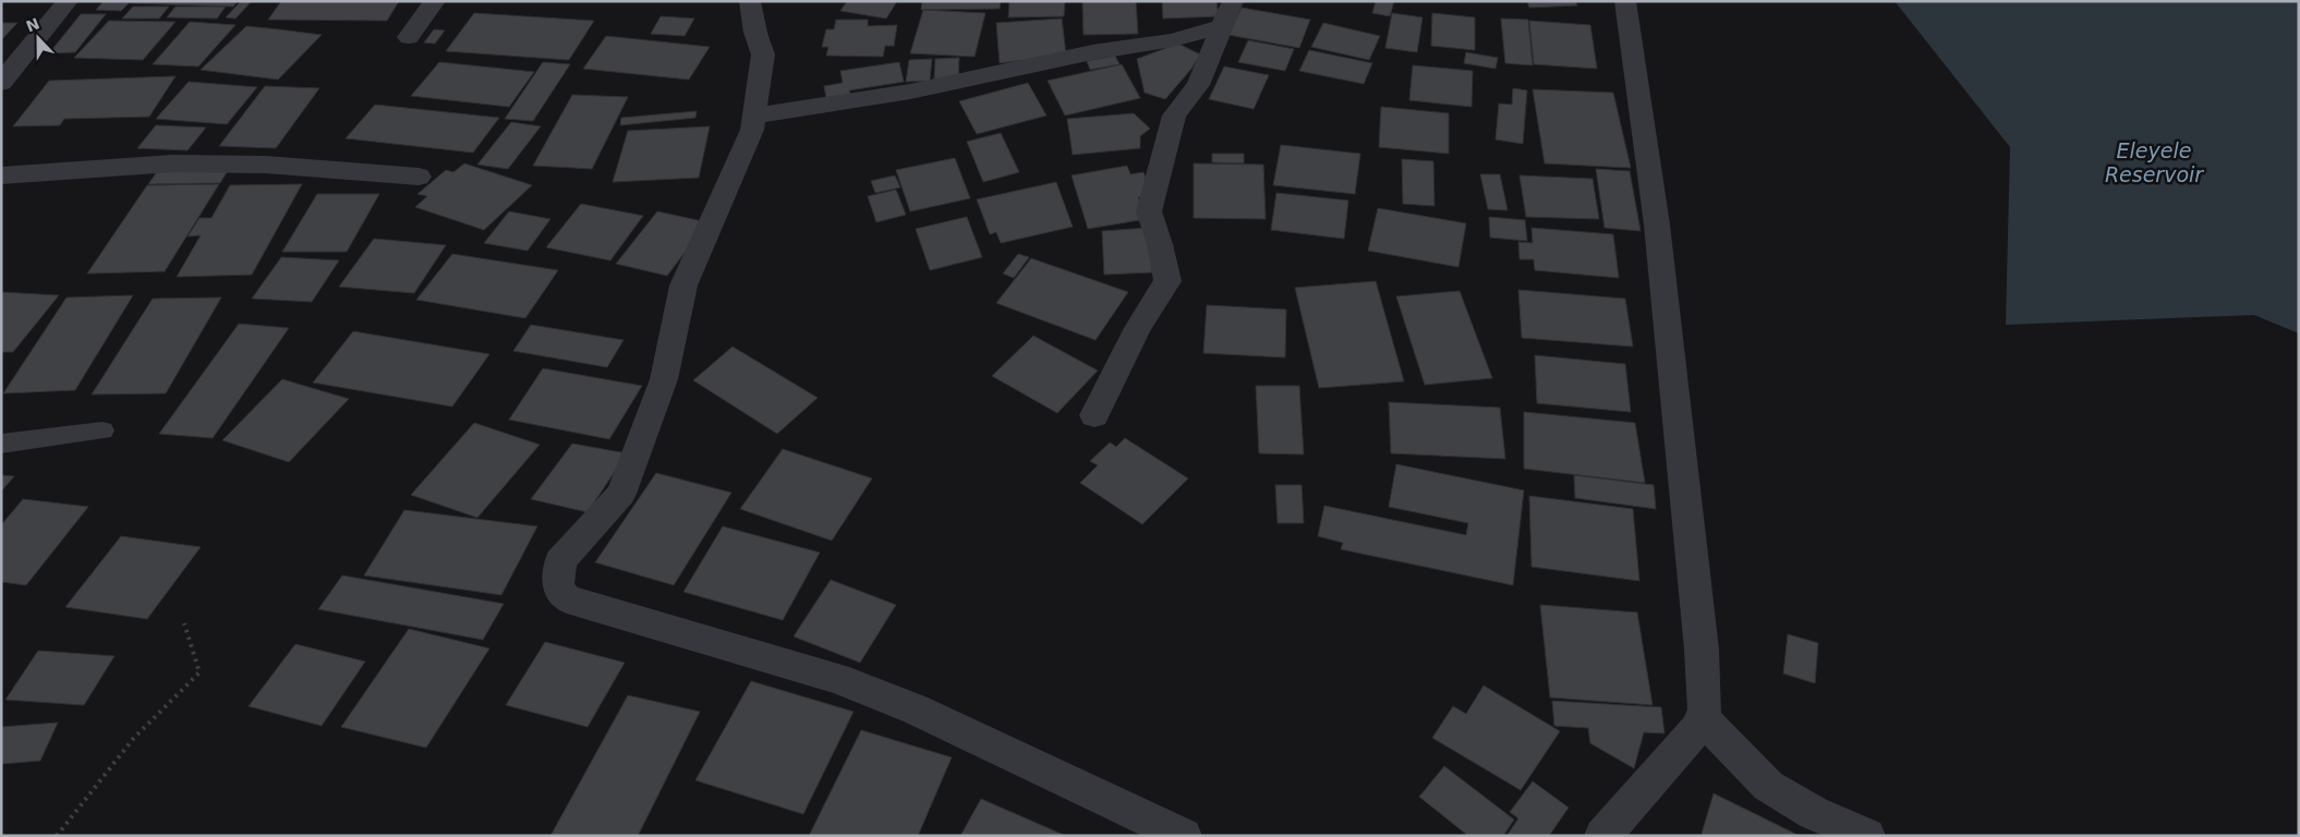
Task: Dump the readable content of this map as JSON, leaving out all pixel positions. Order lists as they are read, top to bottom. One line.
{"water":["Eleyele Reservoir"],"north":"top"}
